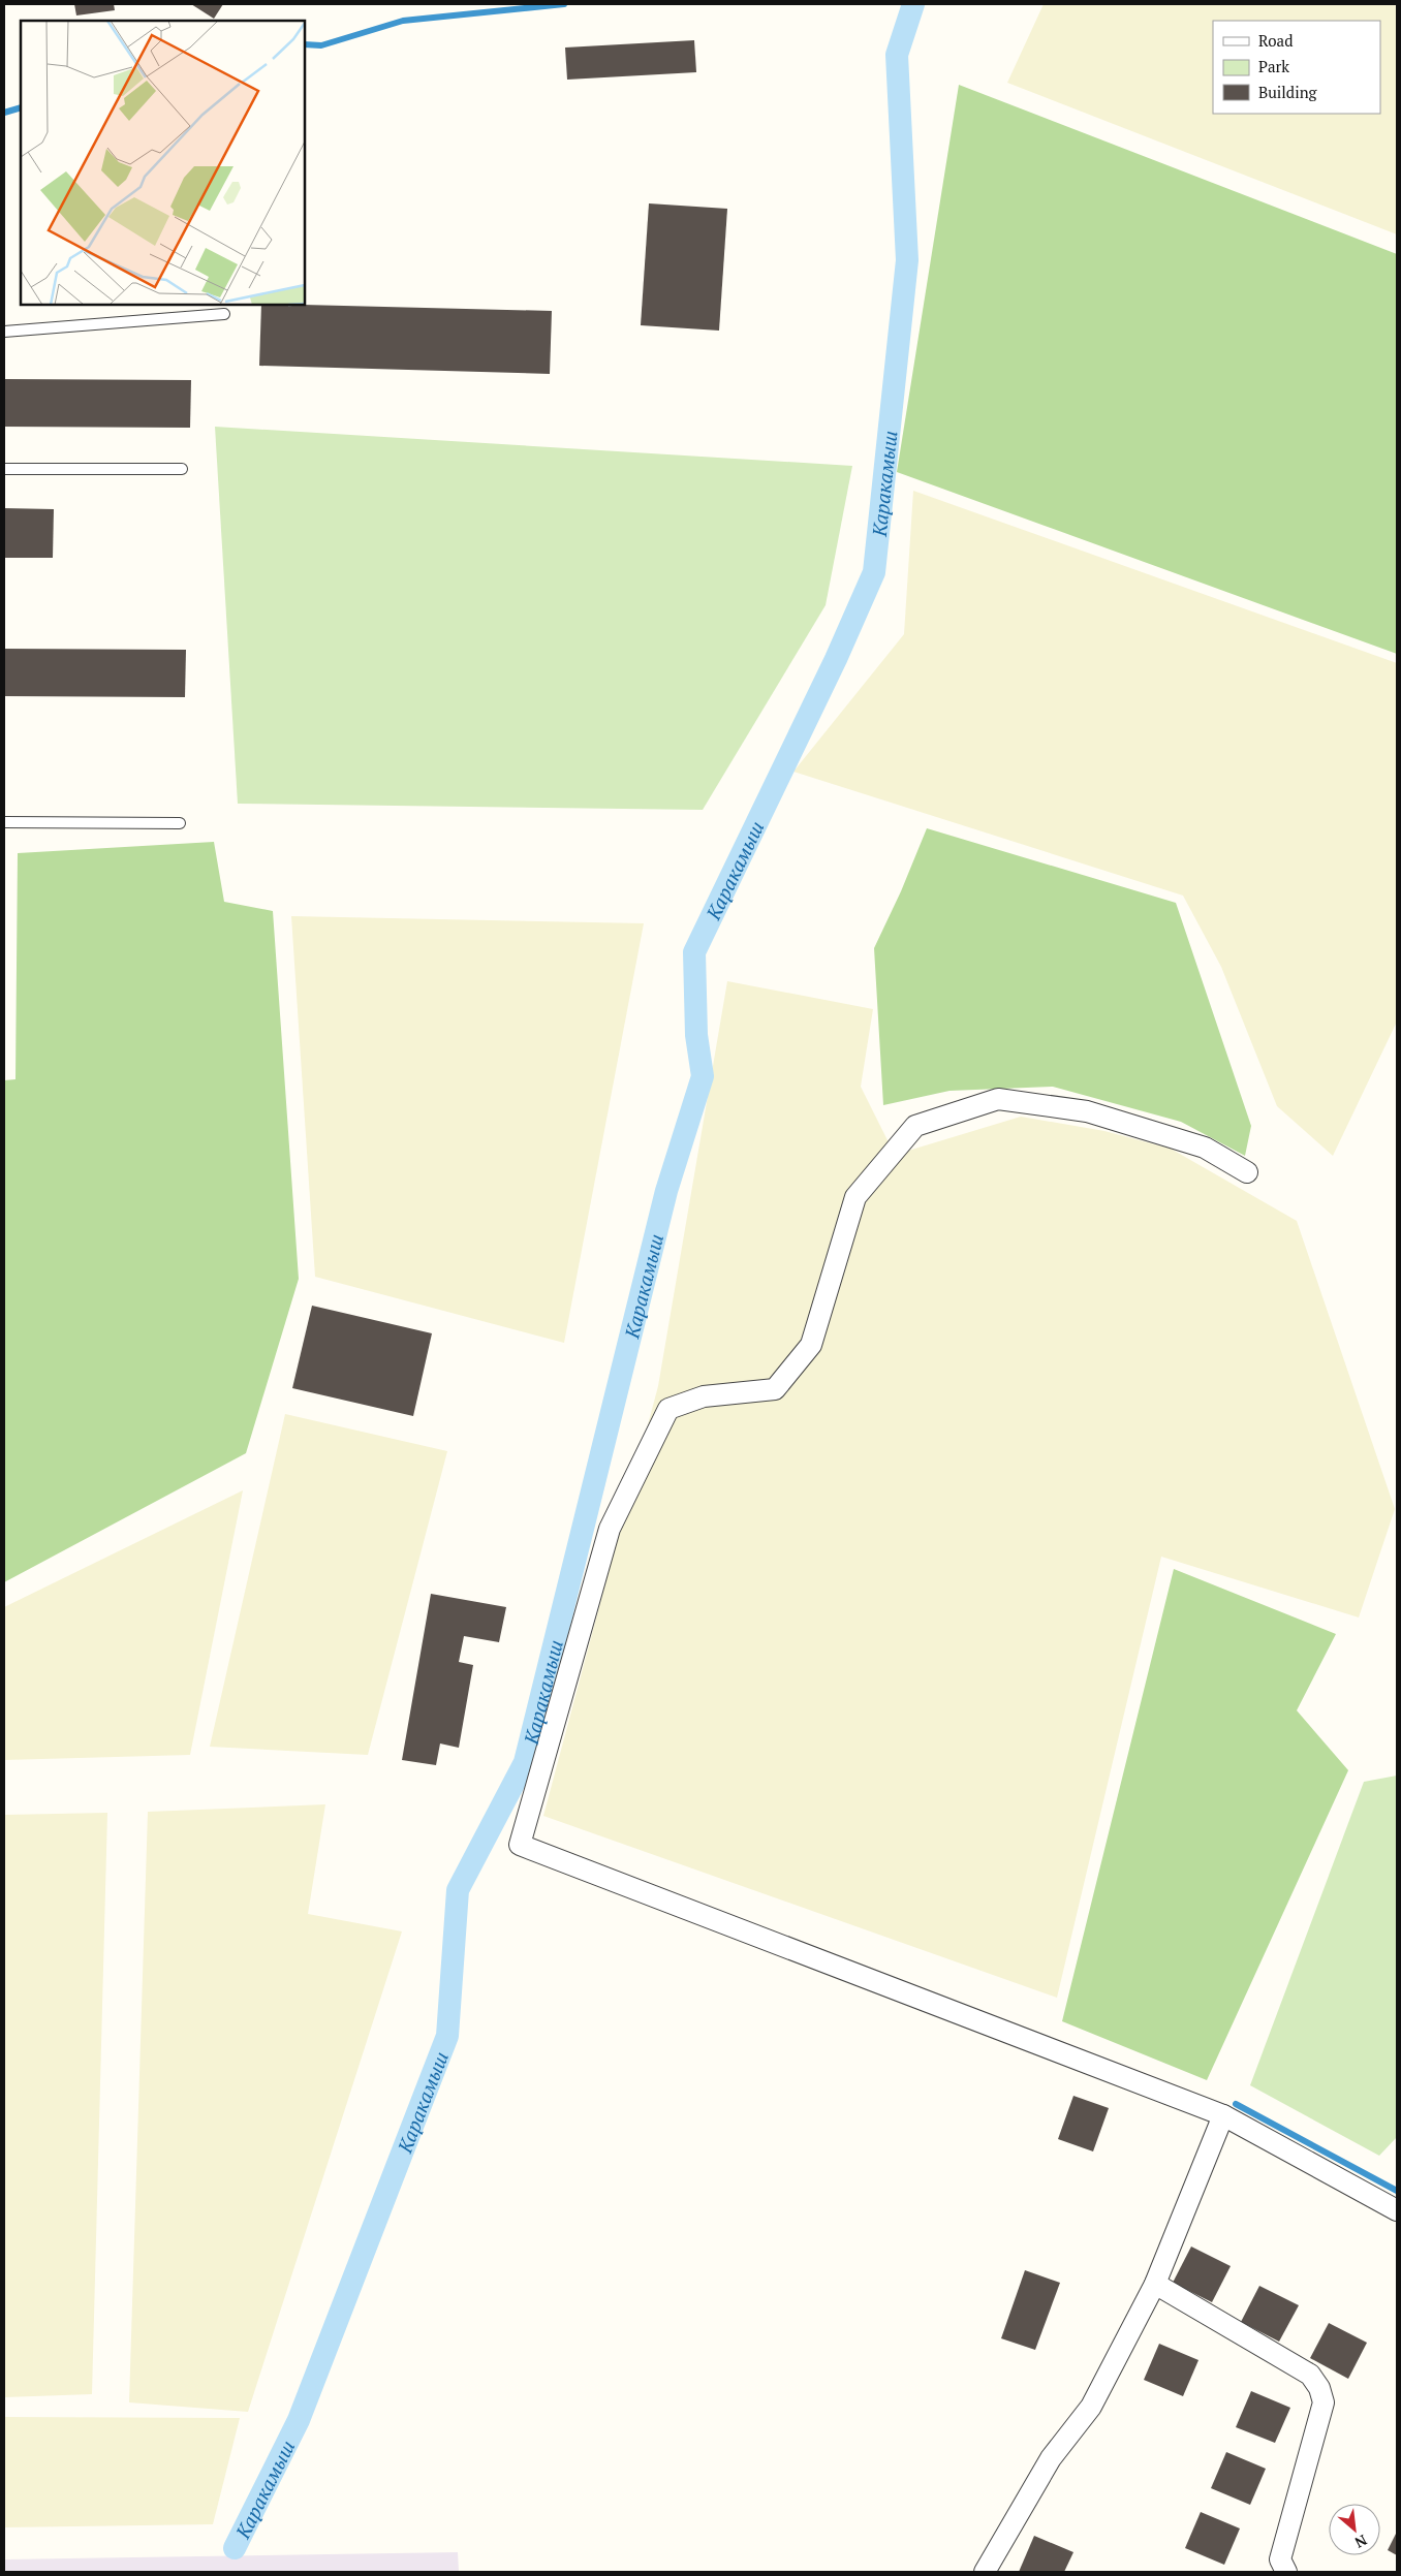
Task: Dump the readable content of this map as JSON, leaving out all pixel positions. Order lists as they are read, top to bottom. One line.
{"water":["Каракамыш"],"legend":["Road","Park","Building"],"north":"bottom right"}
